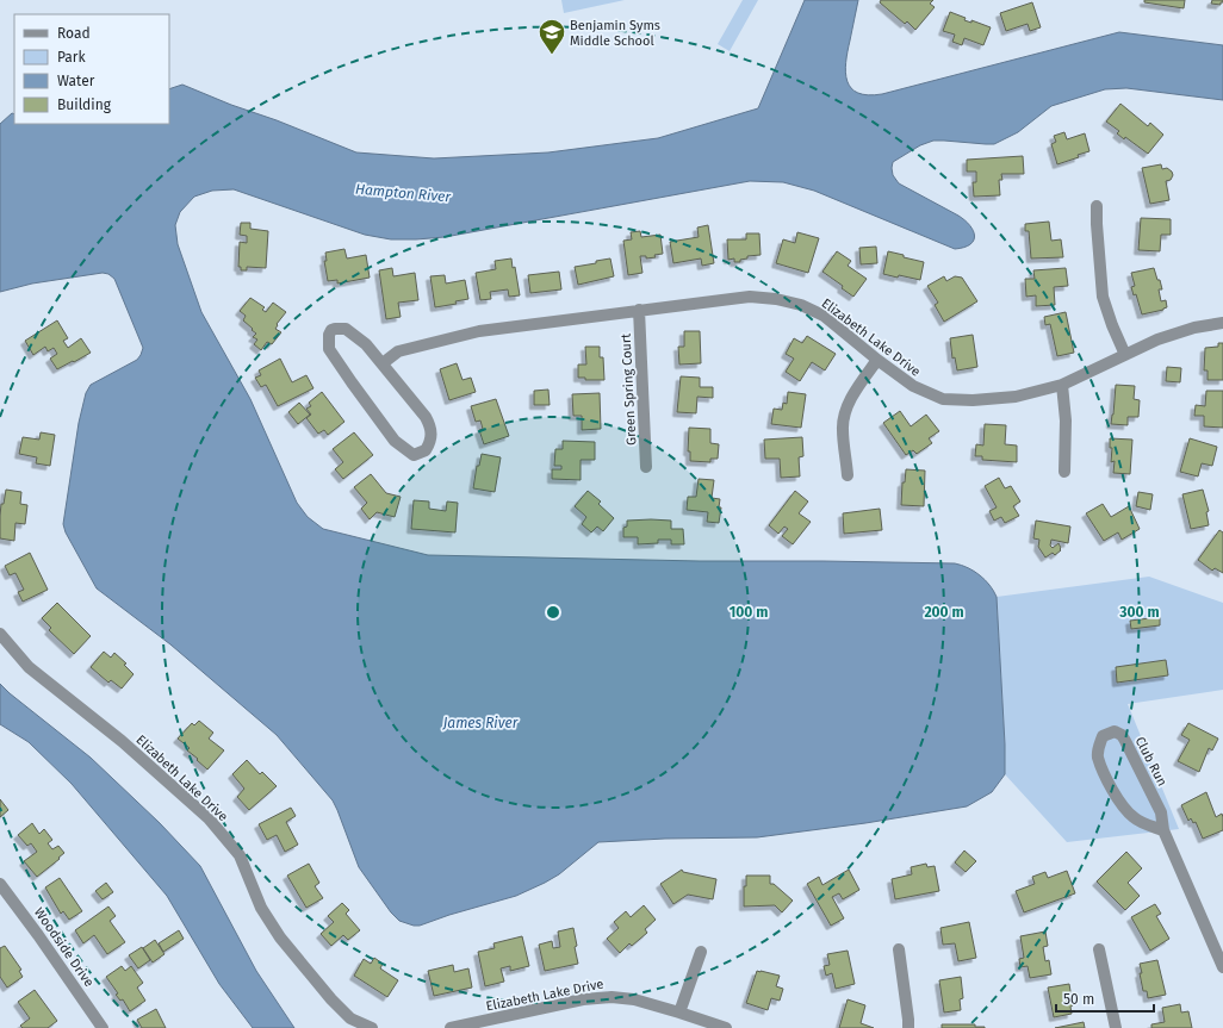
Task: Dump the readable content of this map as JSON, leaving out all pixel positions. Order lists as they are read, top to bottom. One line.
{"streets":{"street":["Elizabeth Lake Drive","Green Spring Court","Club Run","Woodside Drive"]},"crossings":[["Elizabeth Lake Drive","Green Spring Court"]],"water":["Hampton River","James River"],"places":{"school or university":["Benjamin Syms Middle School"]},"legend":["Road","Park","Water","Building"],"scale_bar":"50 m","rings":["100 m","200 m","300 m"]}
